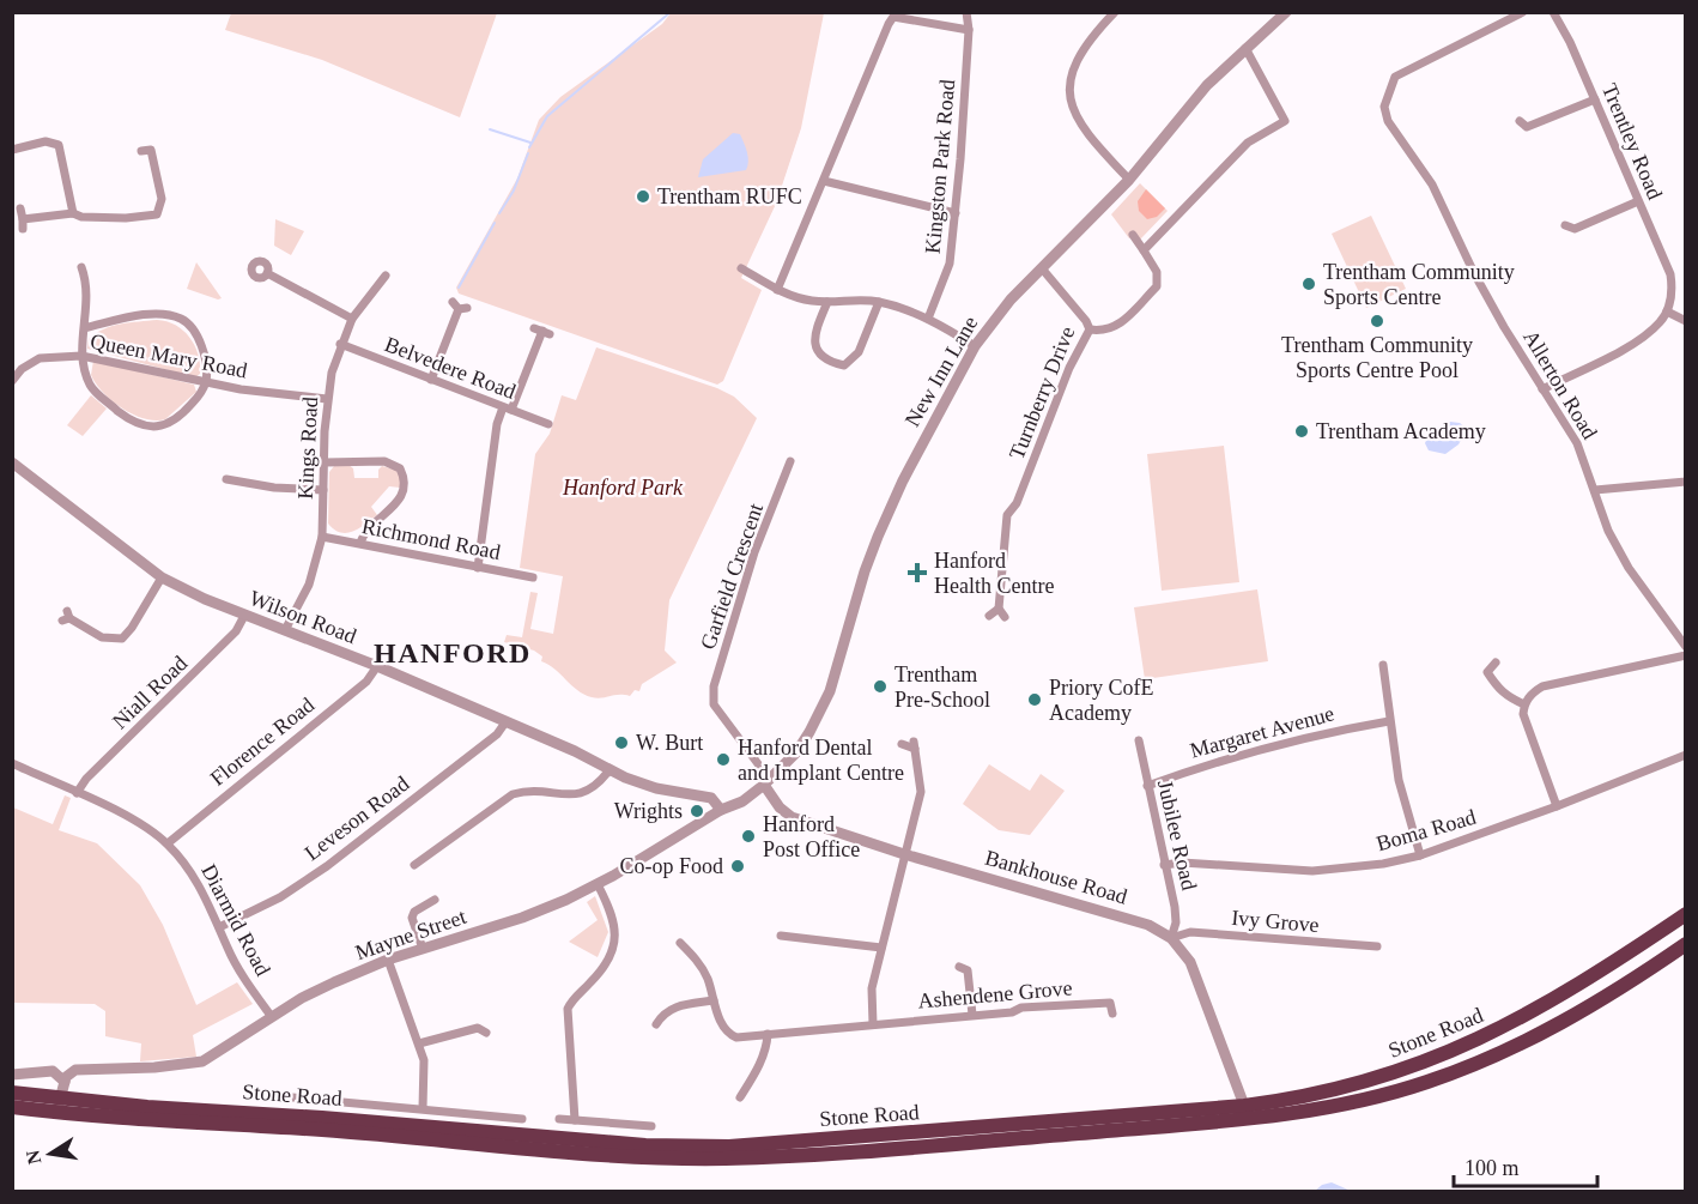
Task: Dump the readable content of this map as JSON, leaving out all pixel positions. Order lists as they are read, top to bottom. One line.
{"streets":{"highway":["Stone Road"],"street":["Trentley Road","Kingston Park Road","Queen Mary Road","Belvedere Road","New Inn Lane","Allerton Road","Turnberry Drive","Kings Road","Richmond Road","Garfield Crescent","Wilson Road","Niall Road","Margaret Avenue","Florence Road","Leveson Road","Boma Road","Jubilee Road","Bankhouse Road","Diarmid Road","Ivy Grove","Mayne Street","Ashendene Grove"]},"crossings":[["Queen Mary Road","Kings Road"],["Belvedere Road","Kings Road"],["New Inn Lane","Turnberry Drive"],["New Inn Lane","Garfield Crescent"],["New Inn Lane","Bankhouse Road"],["New Inn Lane","Mayne Street"],["Kings Road","Richmond Road"],["Kings Road","Wilson Road"],["Garfield Crescent","Bankhouse Road"],["Garfield Crescent","Mayne Street"],["Wilson Road","Niall Road"],["Wilson Road","Florence Road"],["Wilson Road","Leveson Road"],["Wilson Road","Mayne Street"],["Niall Road","Diarmid Road"],["Margaret Avenue","Jubilee Road"],["Florence Road","Diarmid Road"],["Leveson Road","Diarmid Road"],["Boma Road","Jubilee Road"],["Jubilee Road","Bankhouse Road"],["Jubilee Road","Ivy Grove"],["Bankhouse Road","Ivy Grove"],["Bankhouse Road","Mayne Street"],["Bankhouse Road","Stone Road"],["Diarmid Road","Mayne Street"]],"districts":["HANFORD"],"parks":["Hanford Park"],"places":{"other":["Trentham RUFC","Trentham Community Sports Centre","Trentham Community Sports Centre Pool","Trentham Academy","Trentham Pre-School","Priory CofE Academy","W. Burt","Hanford Dental and Implant Centre","Wrights","Hanford Post Office","Co-op Food"],"health":["Hanford Health Centre"]},"scale_bar":"100 m","north":"left"}
